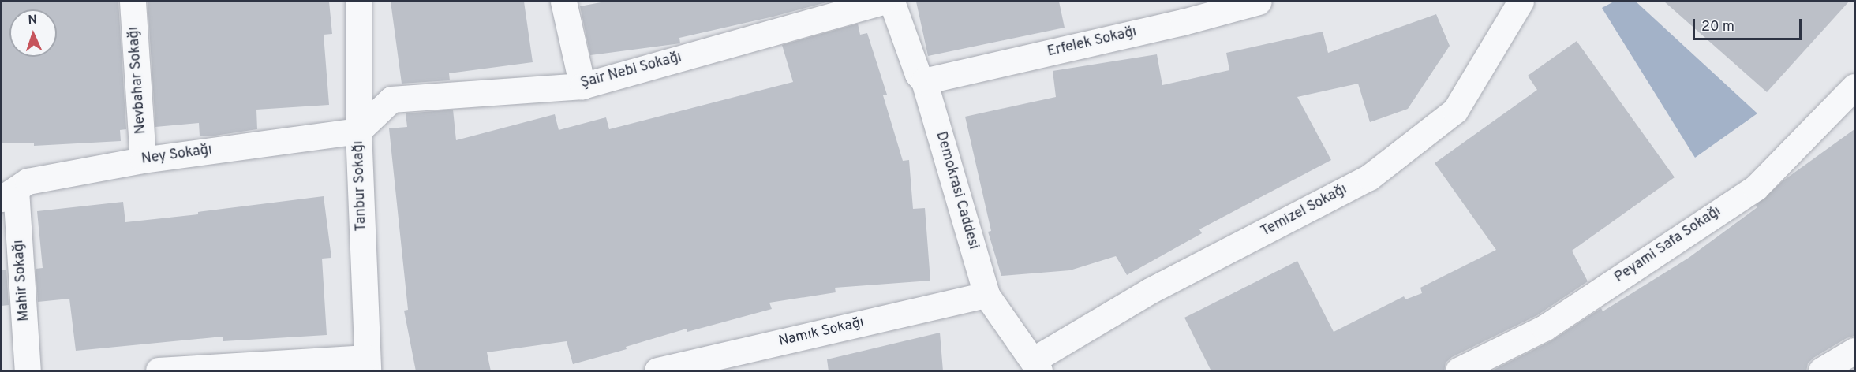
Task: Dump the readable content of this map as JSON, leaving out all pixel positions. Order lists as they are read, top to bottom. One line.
{"streets":{"street":["Erfelek Sokağı","Şair Nebi Sokağı","Nevbahar Sokağı","Ney Sokağı","Tanbur Sokağı","Demokrasi Caddesi","Temizel Sokağı","Peyami Safa Sokağı","Mahir Sokağı","Namık Sokağı"]},"crossings":[["Erfelek Sokağı","Demokrasi Caddesi"],["Şair Nebi Sokağı","Ney Sokağı"],["Şair Nebi Sokağı","Tanbur Sokağı"],["Nevbahar Sokağı","Ney Sokağı"],["Ney Sokağı","Tanbur Sokağı"],["Ney Sokağı","Mahir Sokağı"],["Demokrasi Caddesi","Temizel Sokağı"],["Demokrasi Caddesi","Namık Sokağı"]],"scale_bar":"20 m","north":"top"}
